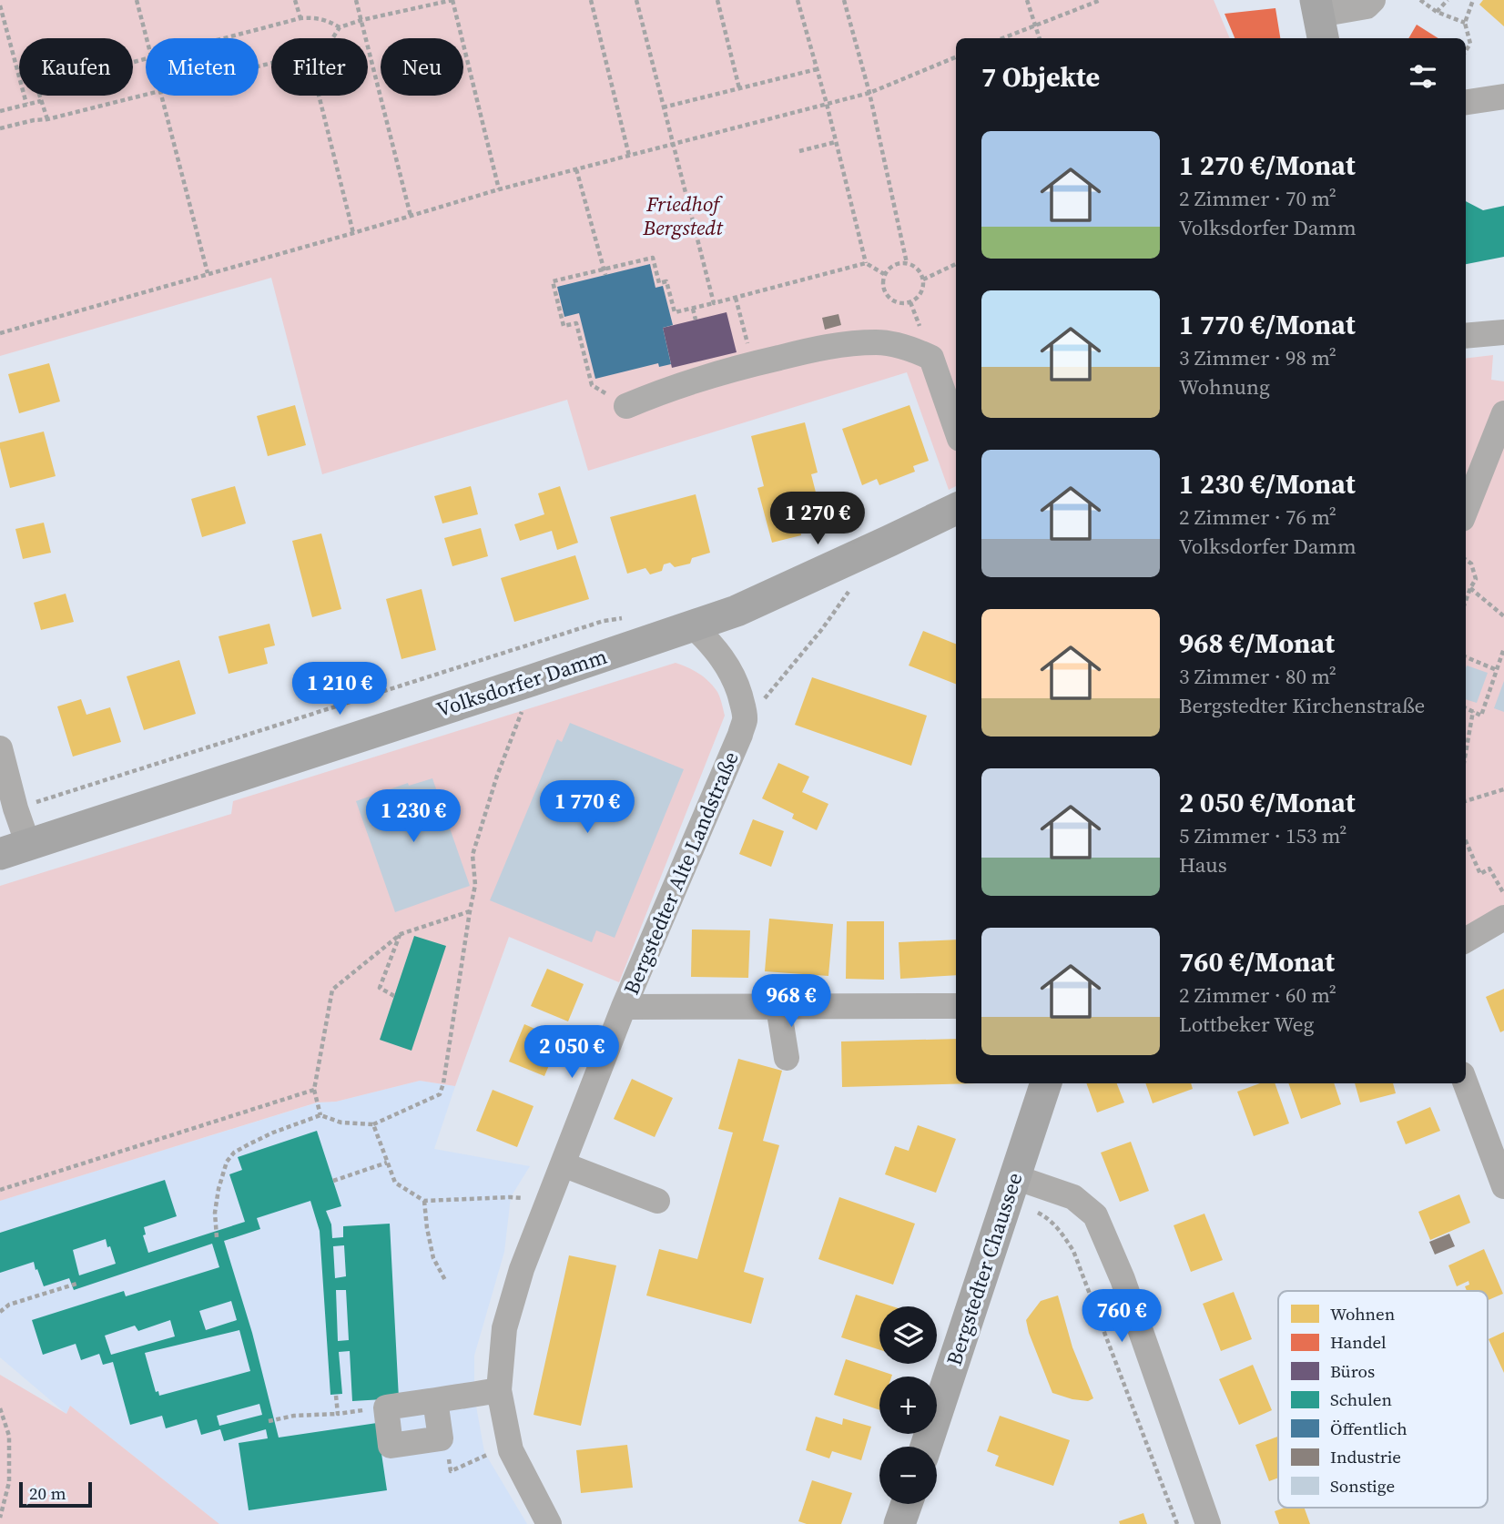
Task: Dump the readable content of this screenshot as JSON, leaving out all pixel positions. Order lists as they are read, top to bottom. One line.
{"streets":{"main road":["Volksdorfer Damm","Bergstedter Chaussee"],"street":["Bergstedter Alte Landstraße"]},"parks":["Friedhof Bergstedt"],"legend":["Wohnen","Handel","Büros","Schulen","Öffentlich","Industrie","Sonstige"],"scale_bar":"20 m","page":{"chip":["Kaufen","Mieten","Filter","Neu"],"heading":"7 Objekte","list":[{"name":"1 270 €/Monat","note":"2 Zimmer · 70 m² · Volksdorfer Damm"},{"name":"1 770 €/Monat","note":"3 Zimmer · 98 m² · Wohnung"},{"name":"1 230 €/Monat","note":"2 Zimmer · 76 m² · Volksdorfer Damm"},{"name":"968 €/Monat","note":"3 Zimmer · 80 m² · Bergstedter Kirchenstraße"},{"name":"2 050 €/Monat","note":"5 Zimmer · 153 m² · Haus"},{"name":"760 €/Monat","note":"2 Zimmer · 60 m² · Lottbeker Weg"}],"price":["1 270 €","1 210 €","1 770 €","1 230 €","968 €","2 050 €","760 €"],"map_buttons":["+","−"],"scale":"20 m"}}
